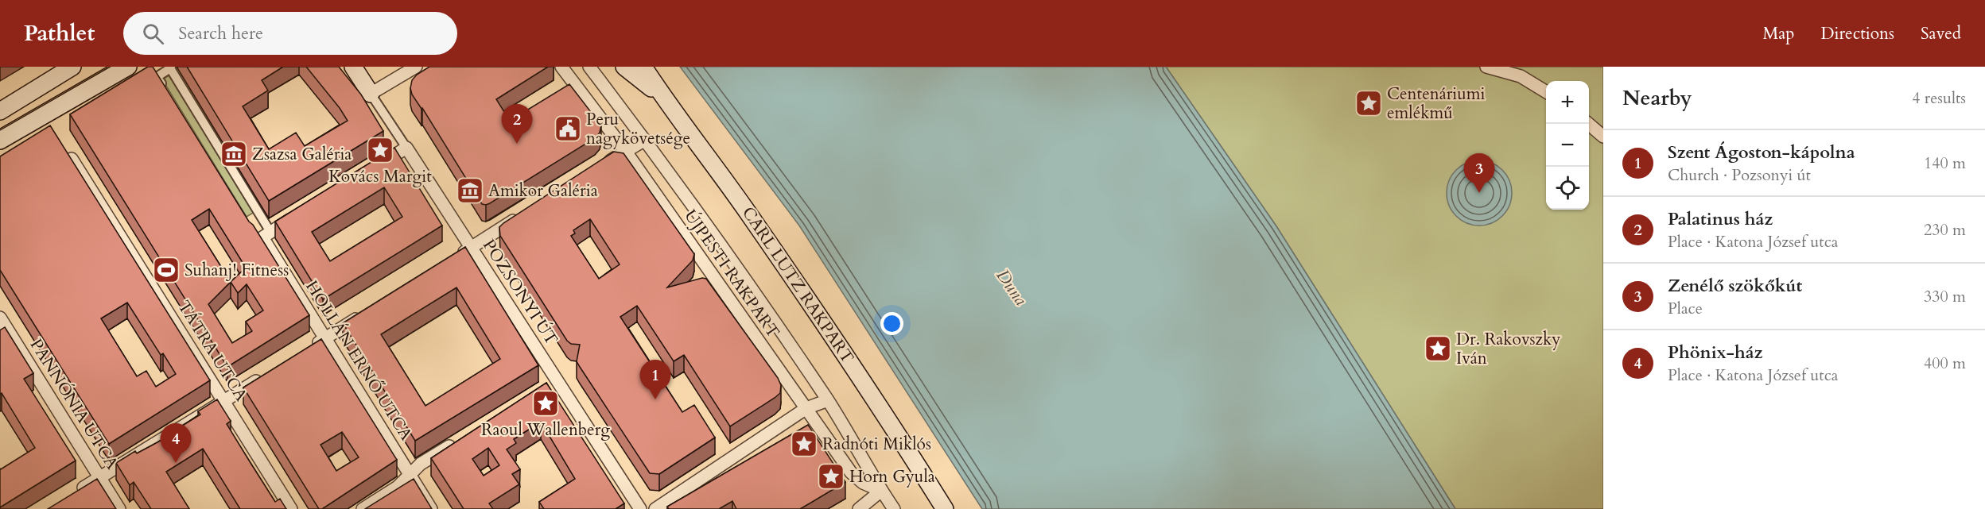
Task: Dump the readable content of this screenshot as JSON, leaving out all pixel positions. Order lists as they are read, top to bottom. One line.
{"streets":{"main road":["CARL LUTZ RAKPART"],"street":["ÚJPESTI RAKPART","POZSONYI ÚT","TÁTRA UTCA","HOLLÁN ERNŐ UTCA","PANNÓNIA UTCA"]},"water":["Duna"],"places":{"place":["Centenáriumi emlékmű","Kovács Margit","Dr. Rakovszky Iván","Raoul Wallenberg","Radnóti Miklós","Horn Gyula"],"public building":["Peru nagykövetsége"],"museum":["Zsazsa Galéria","Amikor Galéria"],"sports":["Suhanj! Fitness"]},"page":{"header":"Pathlet","search":"Search here","nav":["Map","Directions","Saved"],"heading":["Nearby","4 results"],"map_buttons":["+","−"],"pins":["2","3","1","4"],"list":[{"mark":"1","name":"Szent Ágoston-kápolna","note":"Church · Pozsonyi út","value":"140 m"},{"mark":"2","name":"Palatinus ház","note":"Place · Katona József utca","value":"230 m"},{"mark":"3","name":"Zenélő szökőkút","note":"Place","value":"330 m"},{"mark":"4","name":"Phönix-ház","note":"Place · Katona József utca","value":"400 m"}]}}
